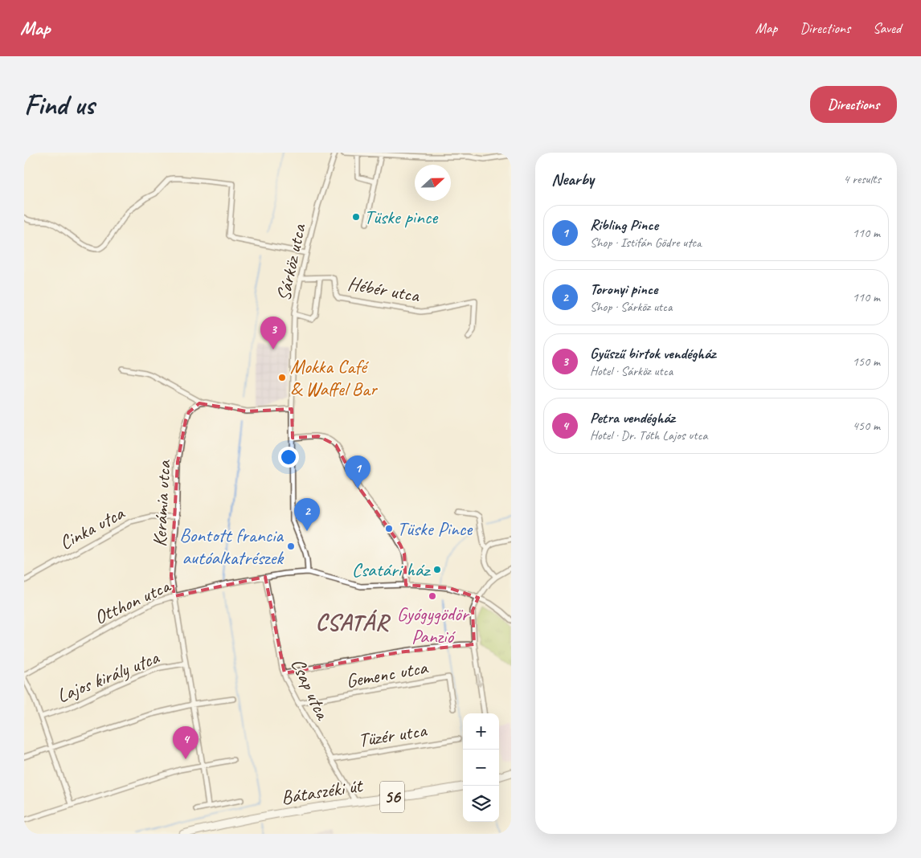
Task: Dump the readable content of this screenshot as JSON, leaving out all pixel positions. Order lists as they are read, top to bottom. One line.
{"streets":{"main road":["Bátaszéki út","56"],"street":["Sárköz utca","Hébér utca","Kerámia utca","Cinka utca","Otthon utca","Gemenc utca","Lajos király utca","Csap utca","Tüzér utca"]},"crossings":[["Sárköz utca","Hébér utca"],["Sárköz utca","Otthon utca"],["Kerámia utca","Cinka utca"],["Kerámia utca","Otthon utca"],["Kerámia utca","Lajos király utca"],["Otthon utca","Csap utca"],["Gemenc utca","Csap utca"],["Csap utca","Tüzér utca"],["Csap utca","Bátaszéki út"]],"districts":["CSATÁR"],"places":["Tüske pince","Mokka Café & Waffel Bar","Tüske Pince","Bontott francia autóalkatrészek","Csatári ház","Gyógygödör Panzió"],"north":"right","page":{"header":"Map","nav":["Map","Directions","Saved"],"buttons":"Directions","title":"Find us","heading":["Nearby","4 results"],"list":[{"mark":"1","name":"Ribling Pince","note":"Shop · Istifán Gödre utca","value":"110 m"},{"mark":"2","name":"Toronyi pince","note":"Shop · Sárköz utca","value":"110 m"},{"mark":"3","name":"Gyűszű birtok vendégház","note":"Hotel · Sárköz utca","value":"150 m"},{"mark":"4","name":"Petra vendégház","note":"Hotel · Dr. Tóth Lajos utca","value":"450 m"}],"pins":["3","1","2","4"],"map_buttons":["+","−"]}}
